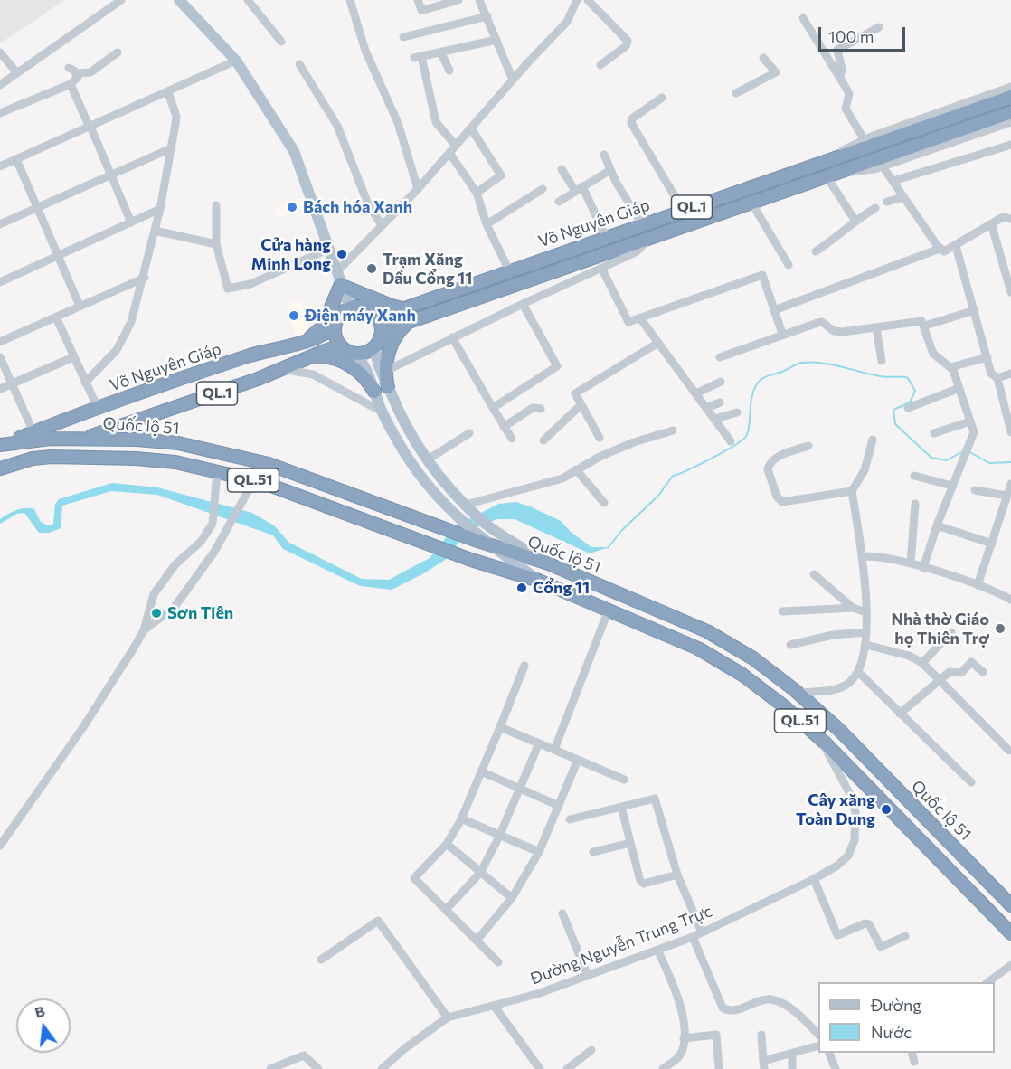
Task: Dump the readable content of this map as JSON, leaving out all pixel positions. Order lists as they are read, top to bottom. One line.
{"streets":{"highway":["QL.1","Võ Nguyên Giáp","Quốc lộ 51","QL.51"],"street":["Đường Nguyễn Trung Trực"]},"crossings":[["QL.1","Võ Nguyên Giáp"],["QL.1","Quốc lộ 51"],["Võ Nguyên Giáp","Quốc lộ 51"],["Quốc lộ 51","Đường Nguyễn Trung Trực"]],"places":["Bách hóa Xanh","Cửa hàng Minh Long","Trạm Xăng Dầu Cổng 11","Điện máy Xanh","Cổng 11","Sơn Tiên","Nhà thờ Giáo họ Thiên Trợ","Cây xăng Toàn Dung"],"legend":["Đường","Nước"],"scale_bar":"100 m","north":"top"}
